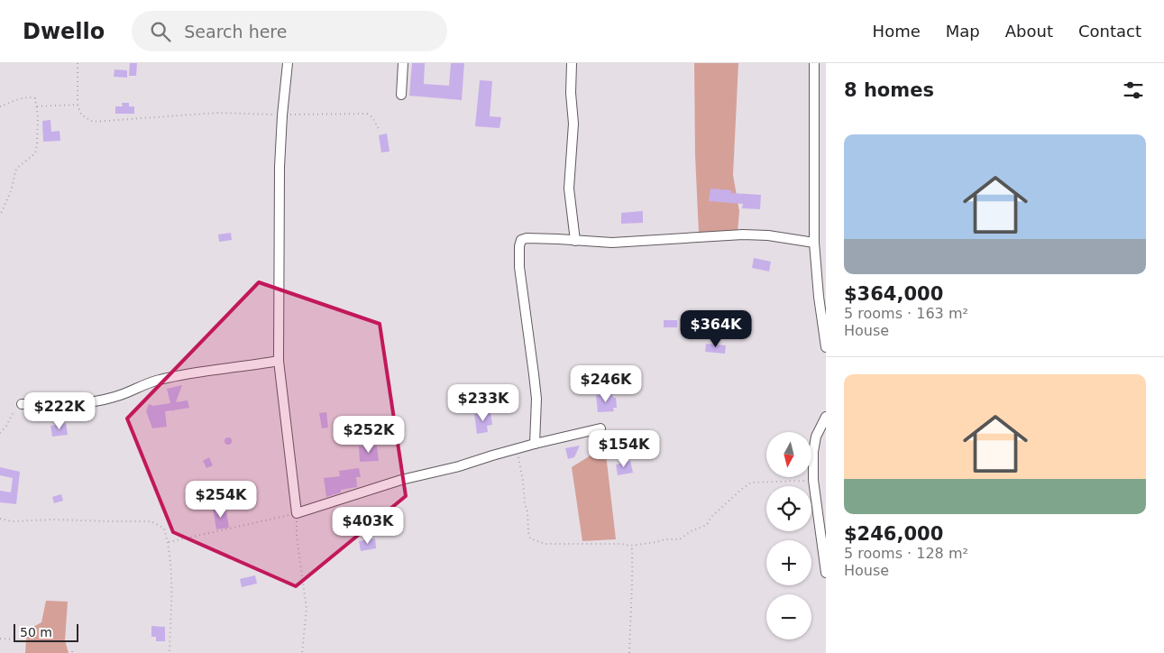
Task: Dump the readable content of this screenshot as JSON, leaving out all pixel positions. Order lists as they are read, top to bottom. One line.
{"scale_bar":"50 m","north":"bottom","page":{"header":"Dwello","search":"Search here","nav":["Home","Map","About","Contact"],"heading":"8 homes","list":[{"name":"$364,000","note":"5 rooms · 163 m² · House"},{"name":"$246,000","note":"5 rooms · 128 m² · House"}],"price":["$364K","$246K","$233K","$222K","$252K","$154K","$254K","$403K"],"map_buttons":["+","−"],"scale":"50 m"}}
